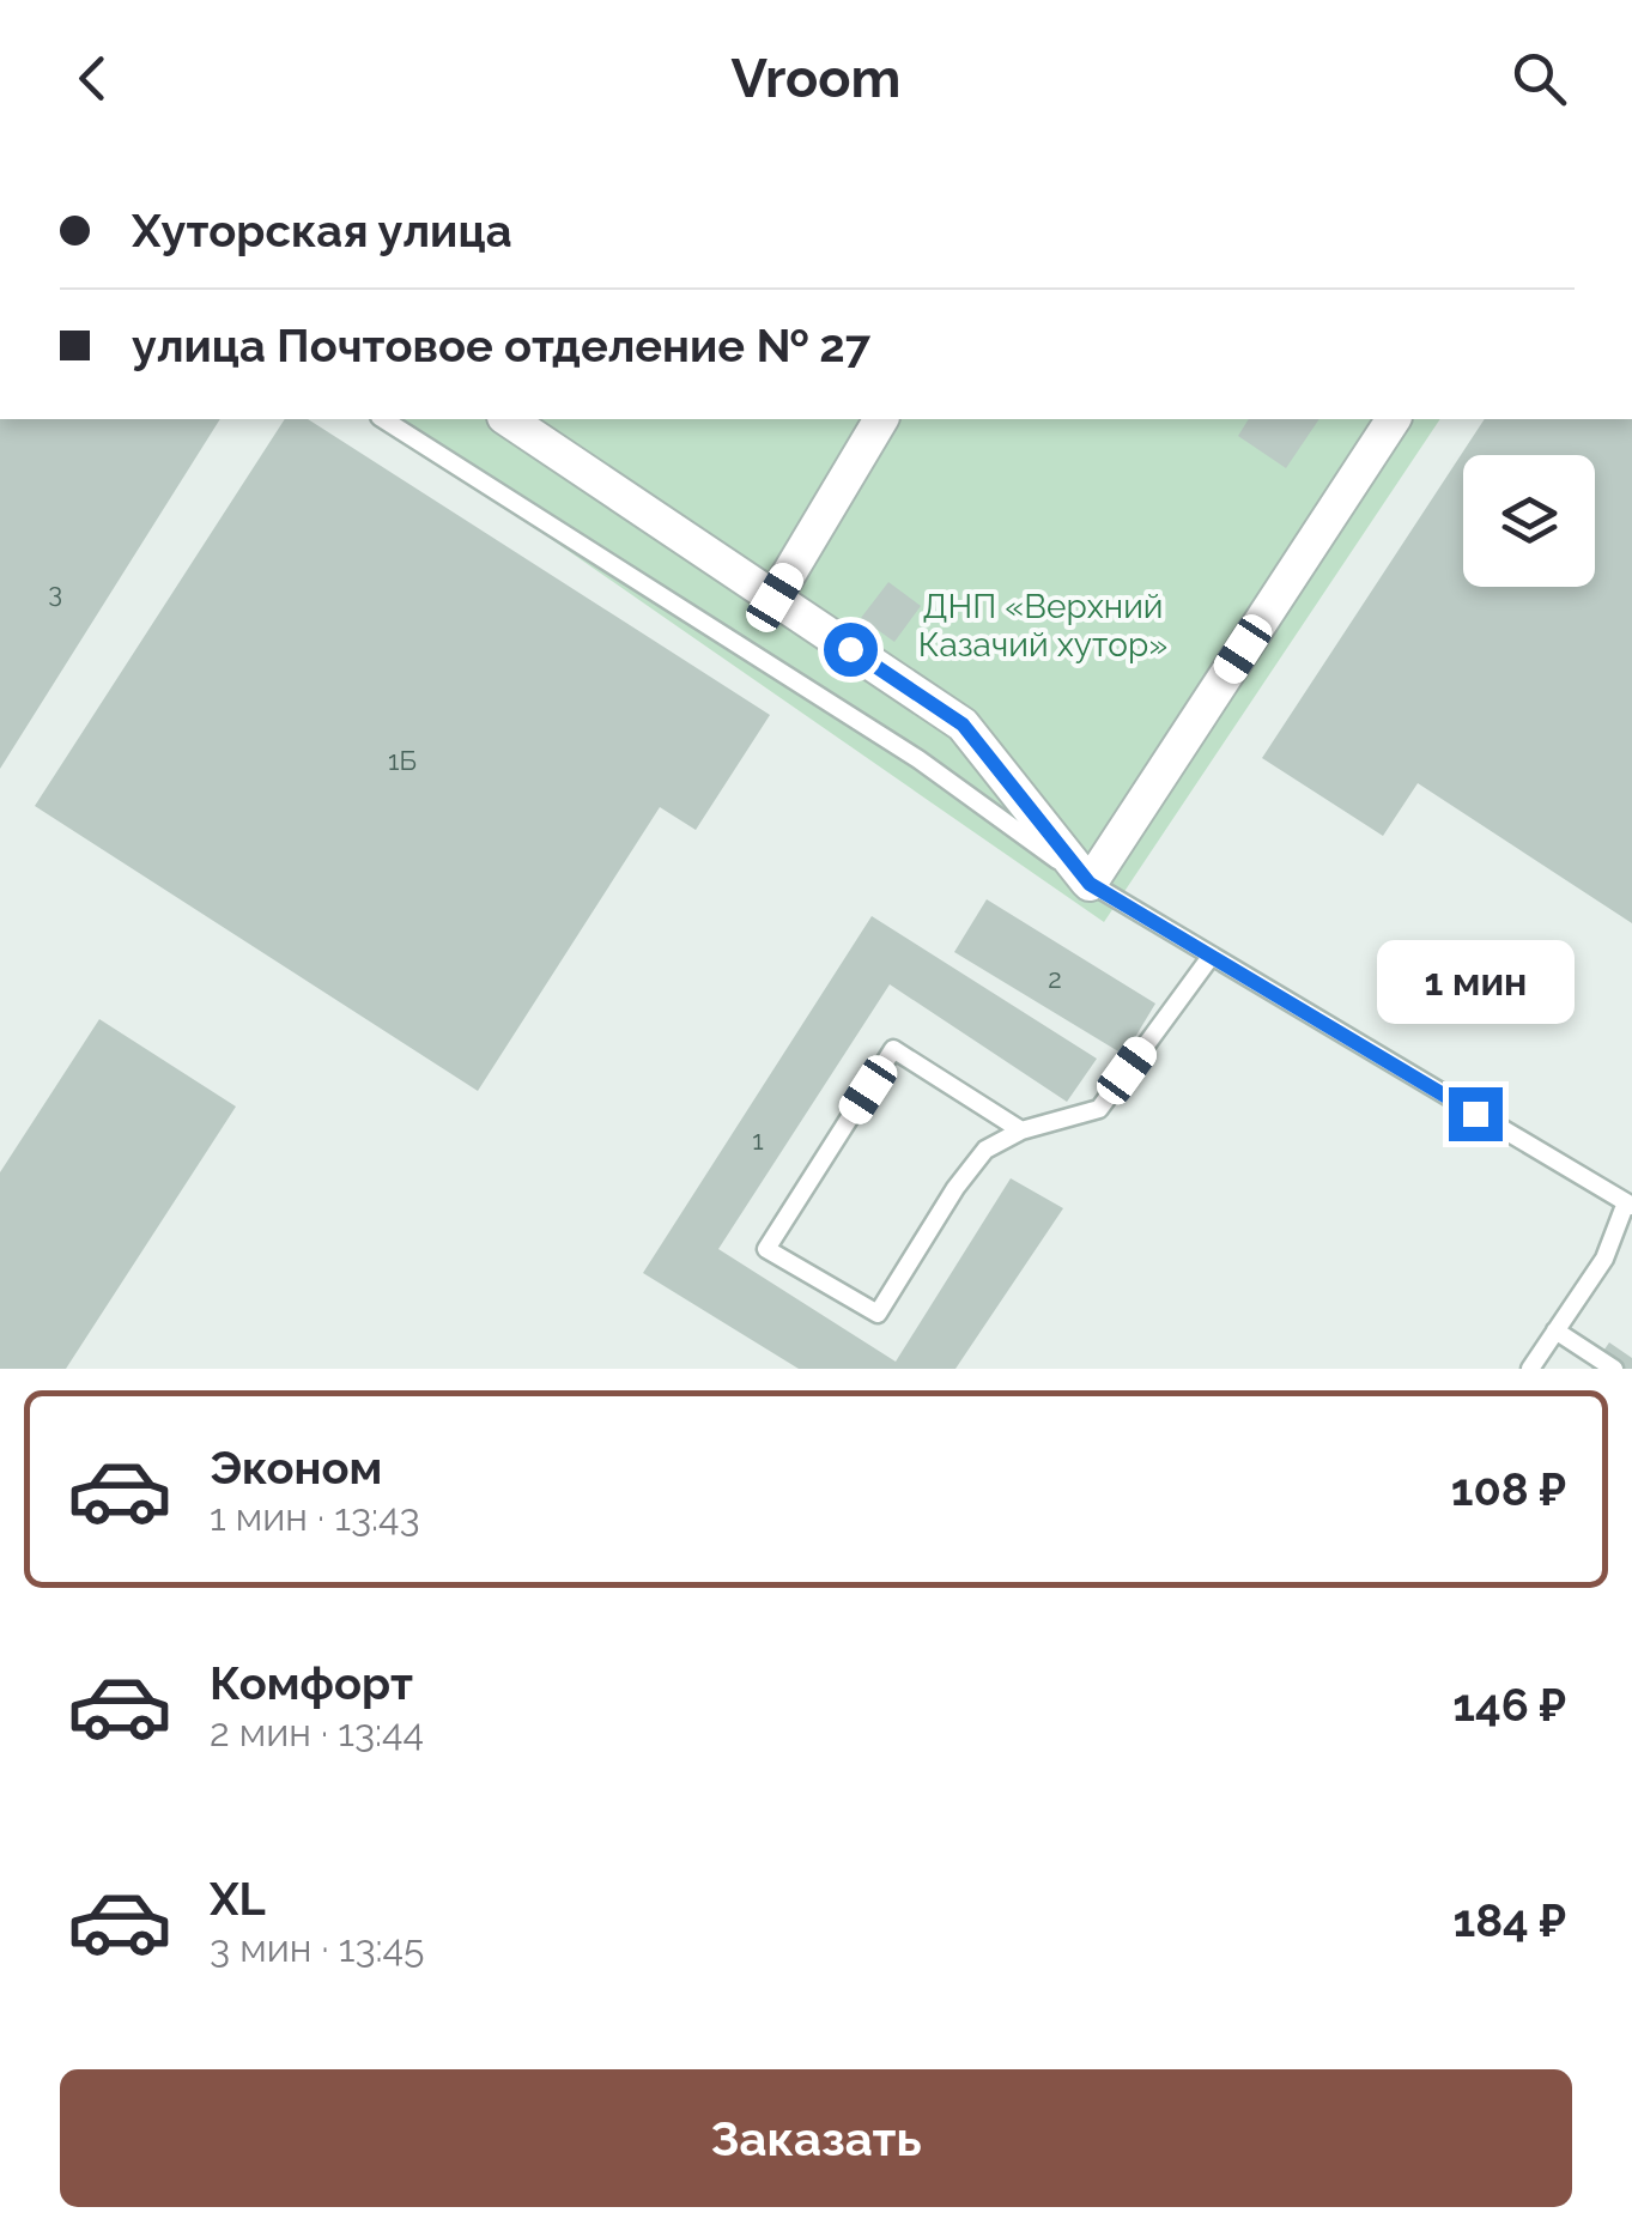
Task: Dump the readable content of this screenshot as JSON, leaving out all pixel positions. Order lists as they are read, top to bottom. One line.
{"parks":["ДНП «Верхний Казачий хутор»"],"house_numbers":["3","1Б","2","1"],"page":{"header":"Vroom","banner":["Хуторская улица","улица Почтовое отделение № 27"],"bubble":"1 мин","list":[{"name":"Эконом","note":"1 мин · 13:43","value":"108 ₽"},{"name":"Комфорт","note":"2 мин · 13:44","value":"146 ₽"},{"name":"XL","note":"3 мин · 13:45","value":"184 ₽"}],"buttons":"Заказать"}}
